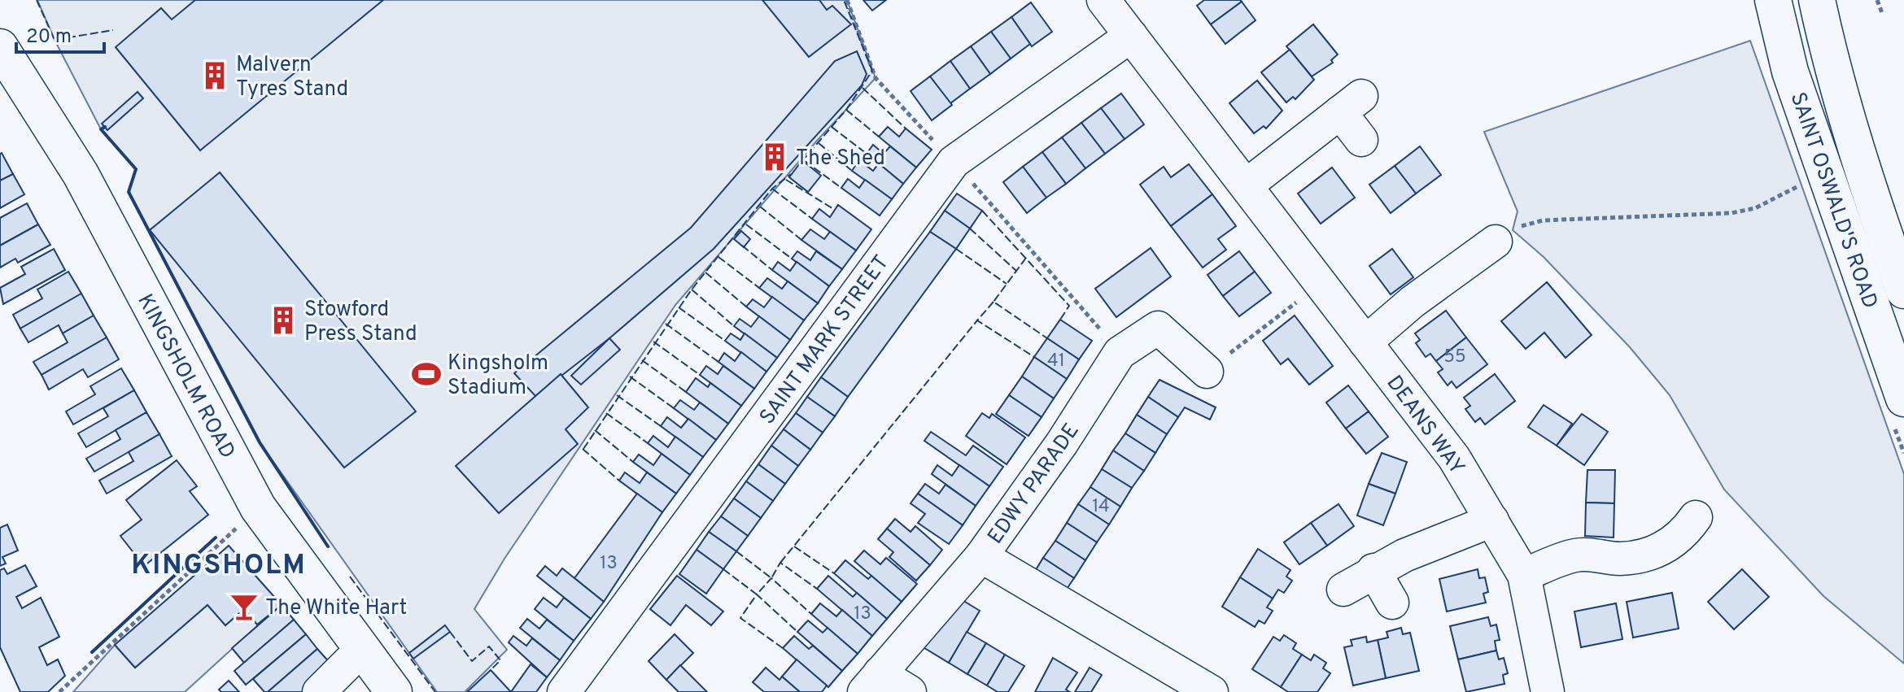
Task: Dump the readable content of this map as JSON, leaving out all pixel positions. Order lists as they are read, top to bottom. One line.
{"streets":{"main road":["SAINT OSWALD'S ROAD","KINGSHOLM ROAD"],"street":["SAINT MARK STREET","DEANS WAY","EDWY PARADE"]},"crossings":[["SAINT MARK STREET","DEANS WAY"]],"districts":["KINGSHOLM"],"places":{"building":["Malvern Tyres Stand","The Shed","Stowford Press Stand"],"sports":["Kingsholm Stadium"],"bar":["The White Hart"]},"house_numbers":["55","41","14","13","13"],"scale_bar":"20 m"}
